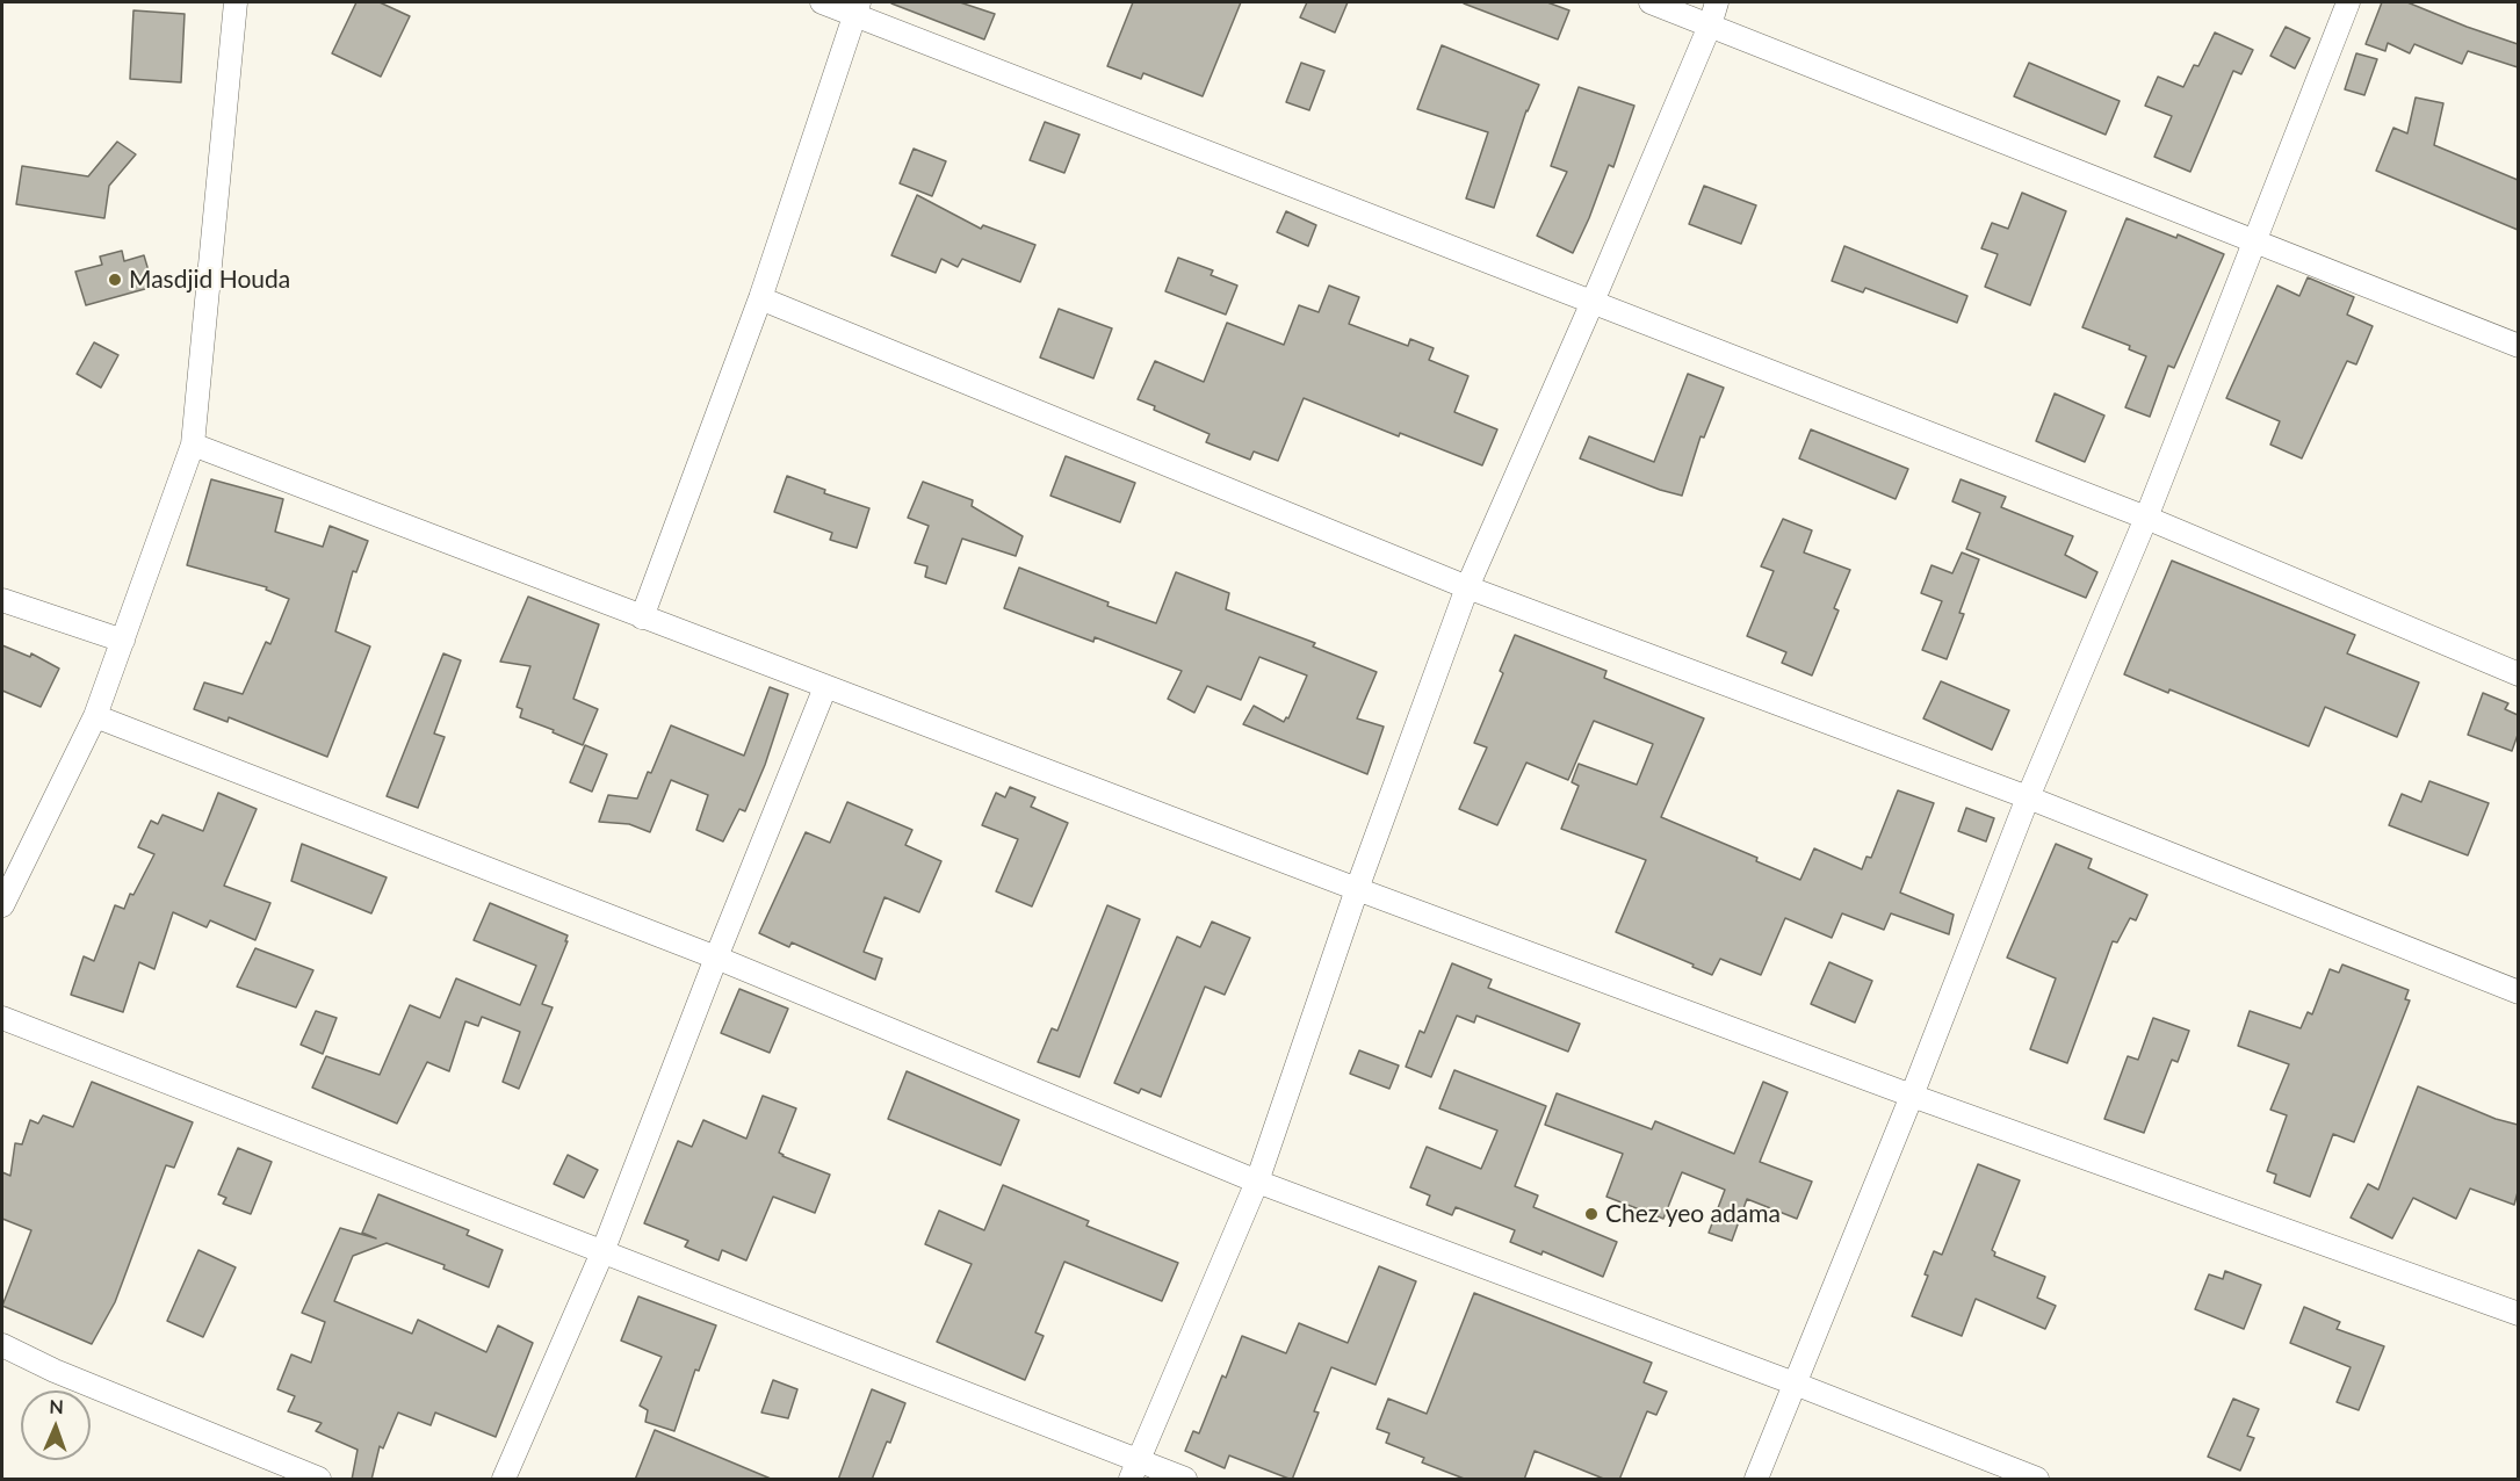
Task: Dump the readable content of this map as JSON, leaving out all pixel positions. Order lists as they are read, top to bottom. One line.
{"places":["Masdjid Houda","Chez yeo adama"],"north":"top"}
